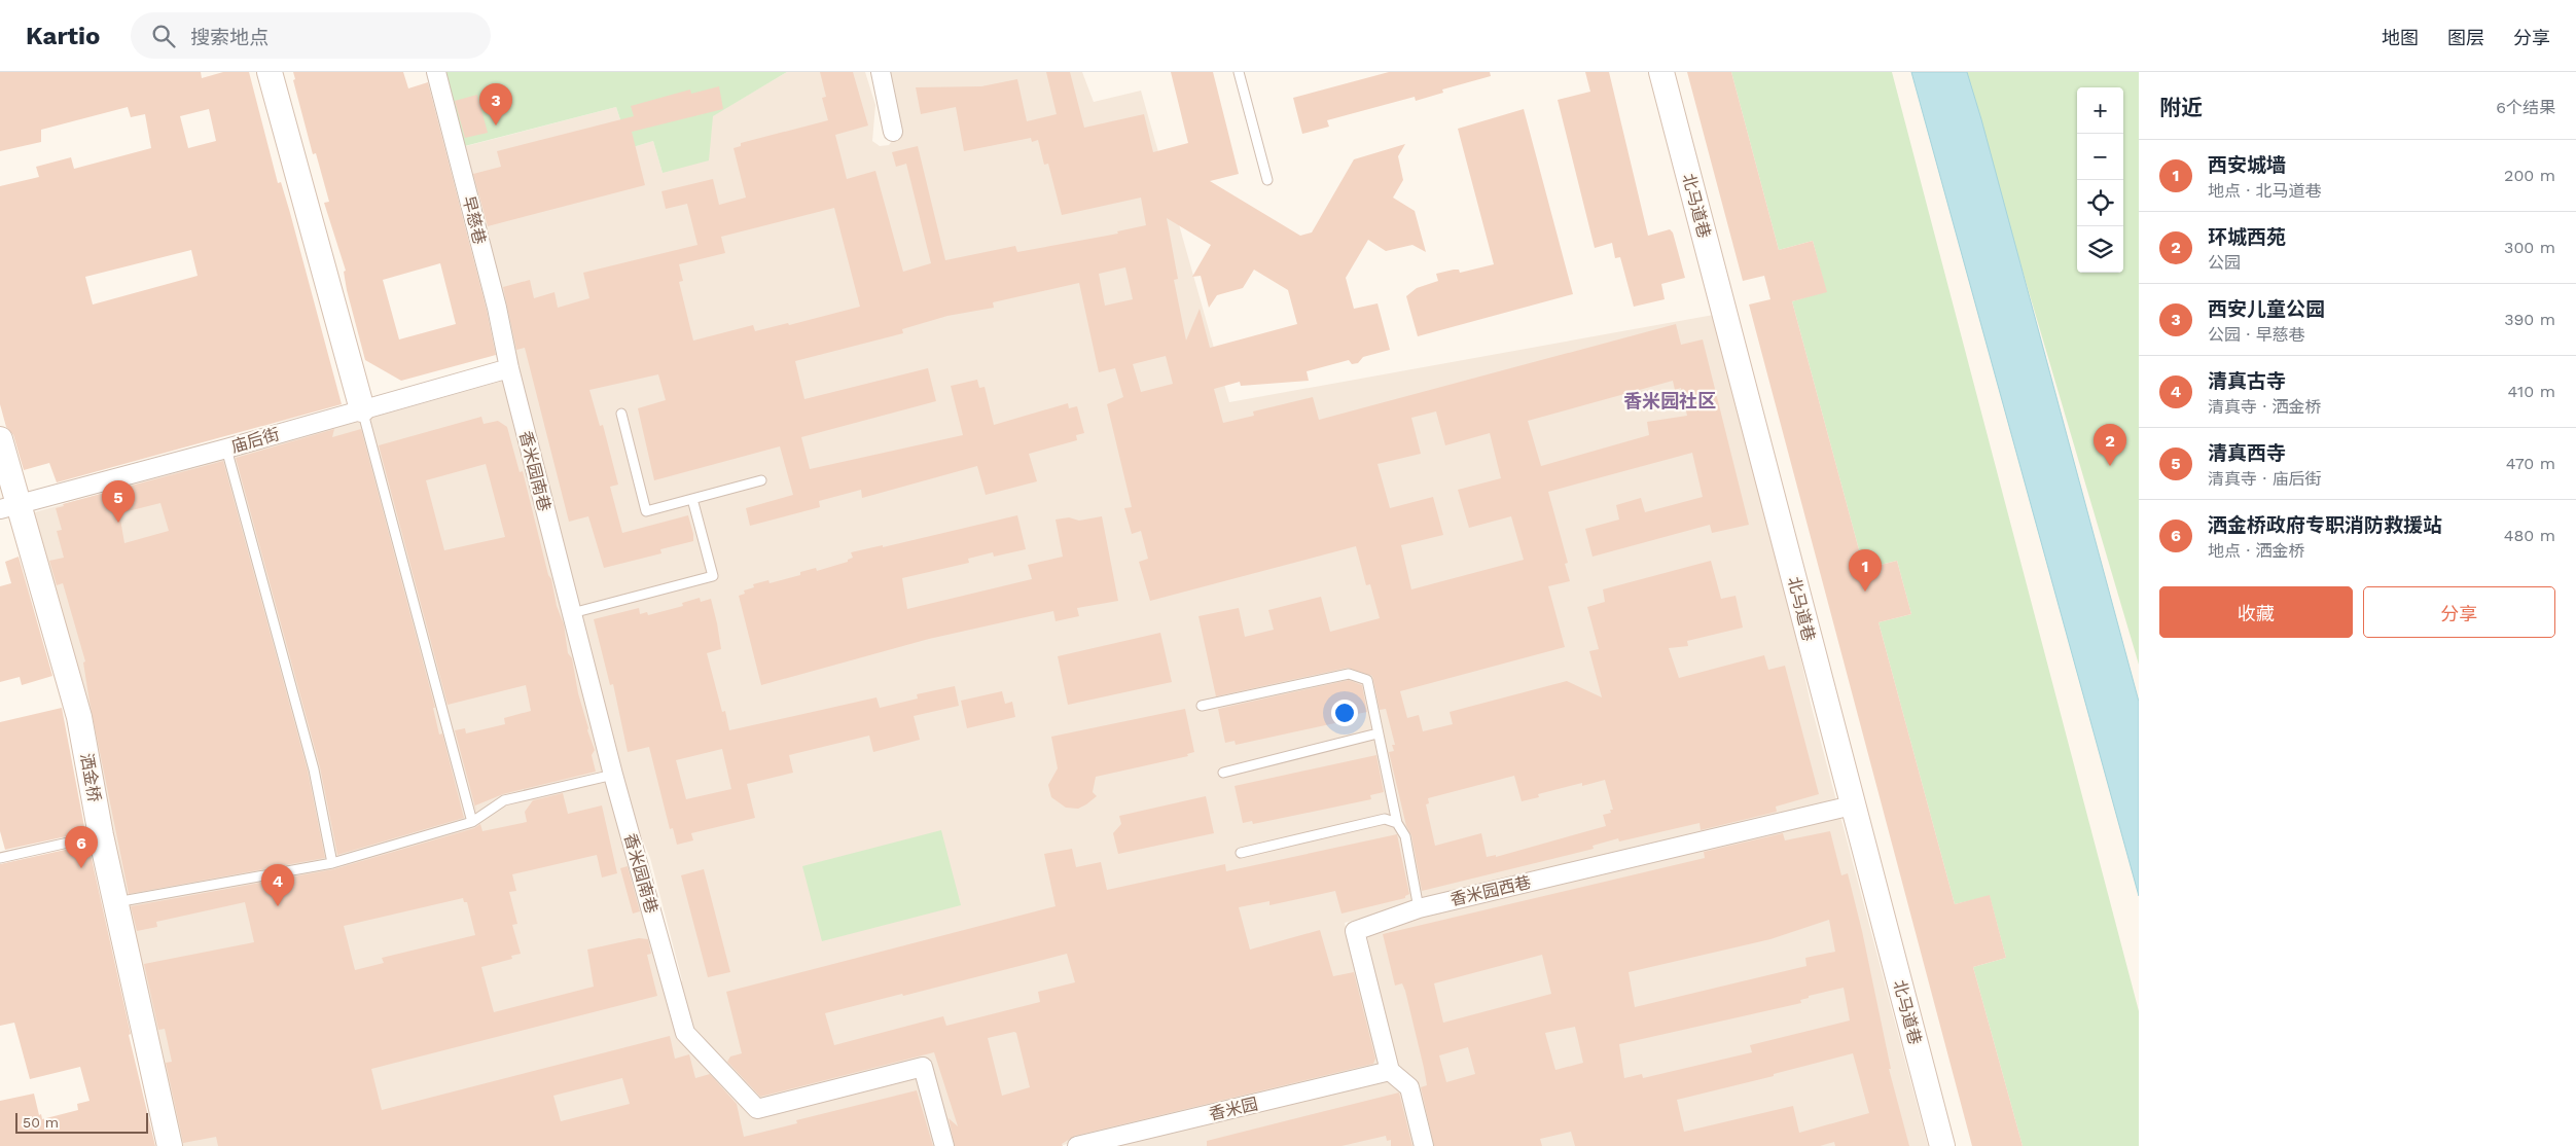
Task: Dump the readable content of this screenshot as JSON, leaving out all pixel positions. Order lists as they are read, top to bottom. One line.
{"streets":{"street":["北马道巷","早慈巷","庙后街","香米园南巷","洒金桥","香米园西巷","香米园"]},"crossings":[["北马道巷","香米园西巷"],["早慈巷","庙后街"],["早慈巷","香米园南巷"],["庙后街","香米园南巷"],["庙后街","洒金桥"],["香米园西巷","香米园"]],"districts":["香米园社区"],"scale_bar":"50 m","page":{"header":"Kartio","search":"搜索地点","nav":["地图","图层","分享"],"heading":["附近","6个结果"],"pins":["3","2","5","1","6","4"],"map_buttons":["+","−"],"list":[{"mark":"1","name":"西安城墙","note":"地点 · 北马道巷","value":"200 m"},{"mark":"2","name":"环城西苑","note":"公园","value":"300 m"},{"mark":"3","name":"西安儿童公园","note":"公园 · 早慈巷","value":"390 m"},{"mark":"4","name":"清真古寺","note":"清真寺 · 洒金桥","value":"410 m"},{"mark":"5","name":"清真西寺","note":"清真寺 · 庙后街","value":"470 m"},{"mark":"6","name":"洒金桥政府专职消防救援站","note":"地点 · 洒金桥","value":"480 m"}],"buttons":["收藏","分享"],"scale":"50 m"}}
